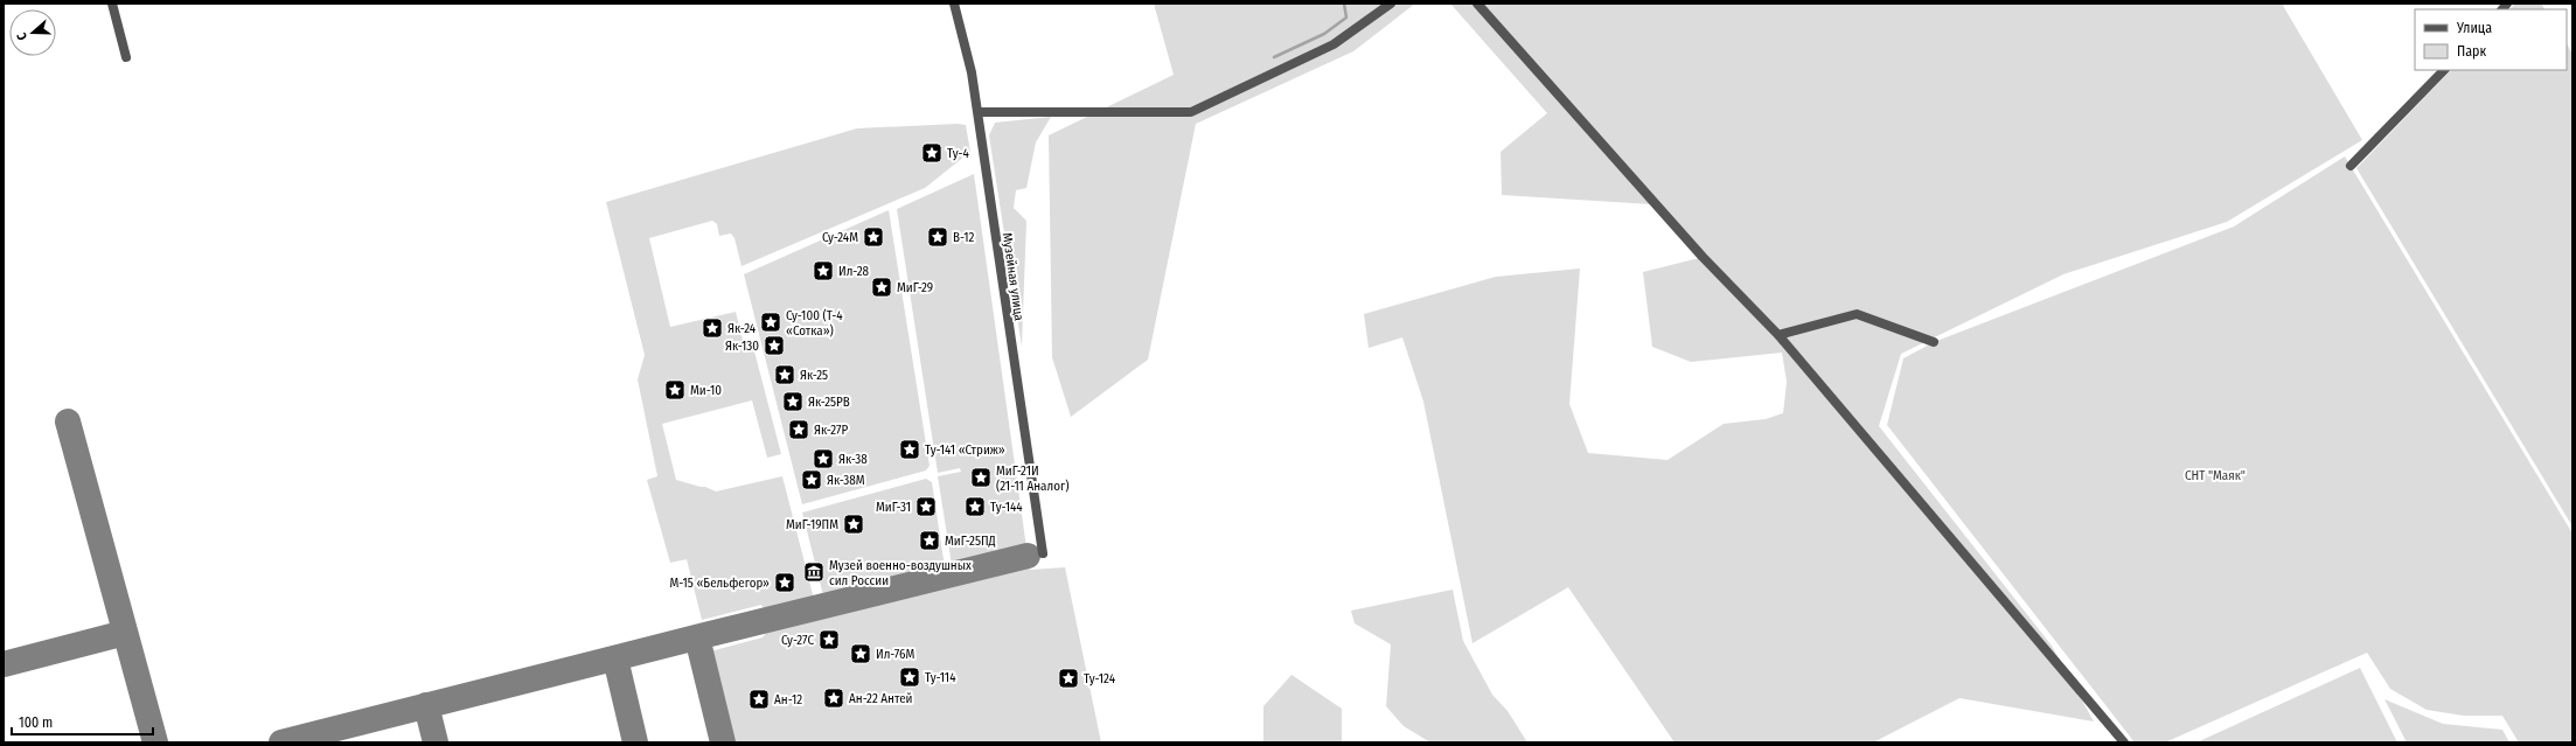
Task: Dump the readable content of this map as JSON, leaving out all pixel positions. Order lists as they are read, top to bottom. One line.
{"streets":{"street":["Музейная улица"]},"parks":["СНТ \"Маяк\""],"places":{"place":["Ту-4","Су-24М","В-12","Ил-28","МиГ-29","Су-100 (Т-4 «Сотка»)","Як-24","Як-130","Як-25","Ми-10","Як-25РВ","Як-27Р","Ту-141 «Стриж»","Як-38","МиГ-21И (21-11 Аналог)","Як-38М","МиГ-31","Ту-144","МиГ-19ПМ","МиГ-25ПД","М-15 «Бельфегор»","Су-27С","Ил-76М","Ту-114","Ту-124","Ан-22 Антей","Ан-12"],"museum":["Музей военно-воздушных сил России"]},"legend":["Улица","Парк"],"scale_bar":"100 m","north":"left"}
